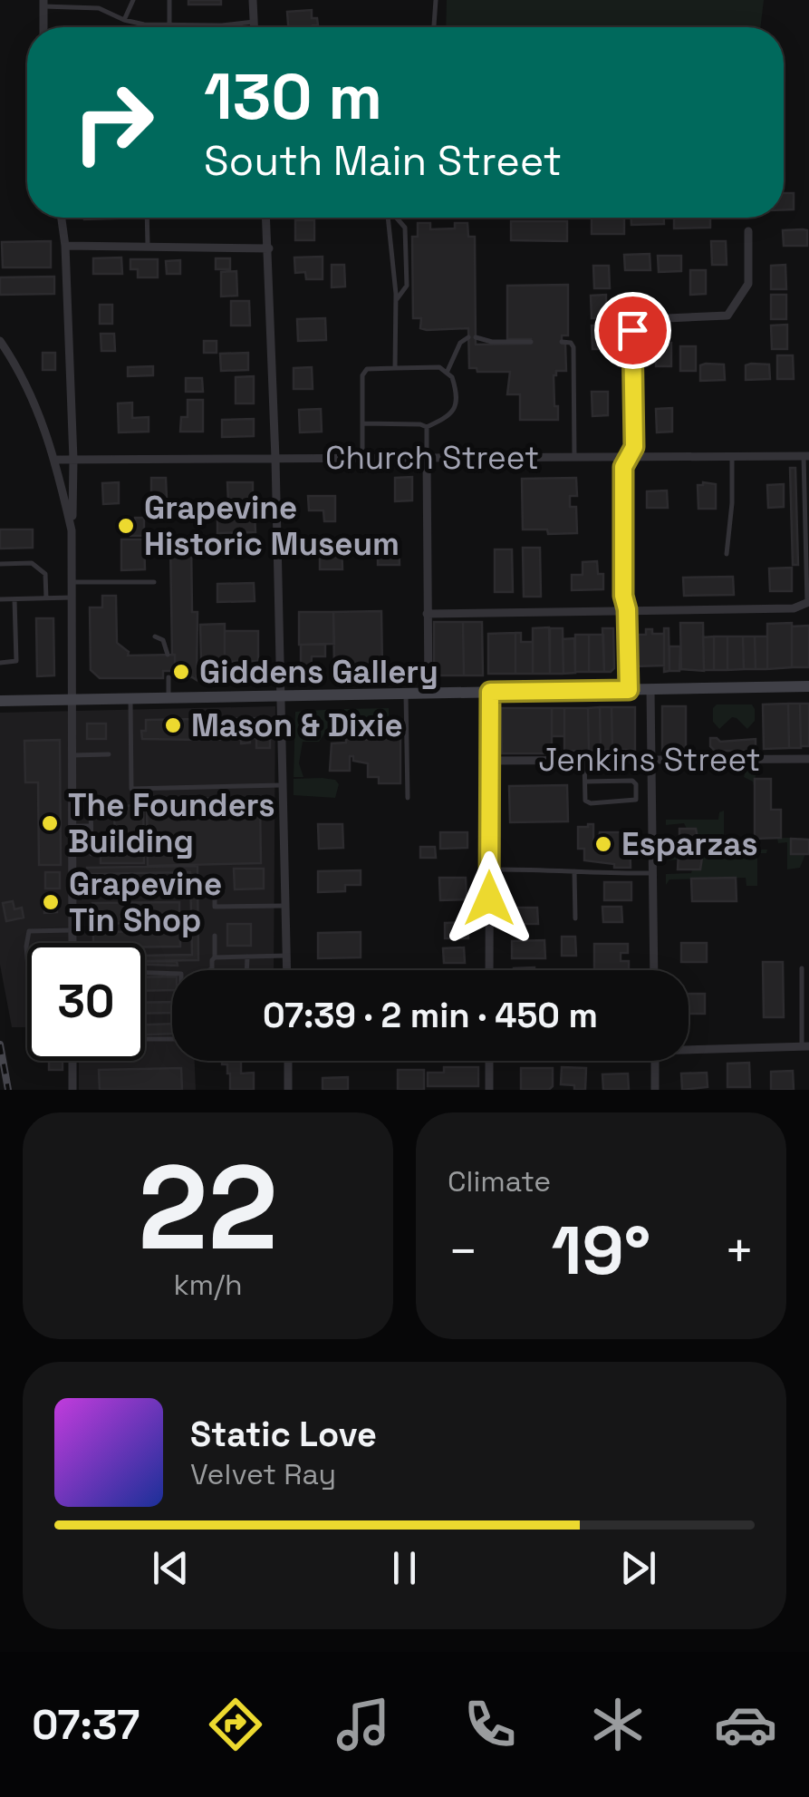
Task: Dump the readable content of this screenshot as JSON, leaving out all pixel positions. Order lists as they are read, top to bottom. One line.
{"streets":{"street":["Church Street","Jenkins Street"]},"places":["Grapevine Historic Museum","Giddens Gallery","Mason & Dixie","The Founders Building","Esparzas","Grapevine Tin Shop"],"page":{"turn":["130 m","South Main Street"],"limit":"30","trip":"07:39 · 2 min · 450 m","tile":[["22","km/h"],"Climate"],"heat":["−","19°","+"],"song":["Static Love","Velvet Ray"],"tabs":"07:37"}}
